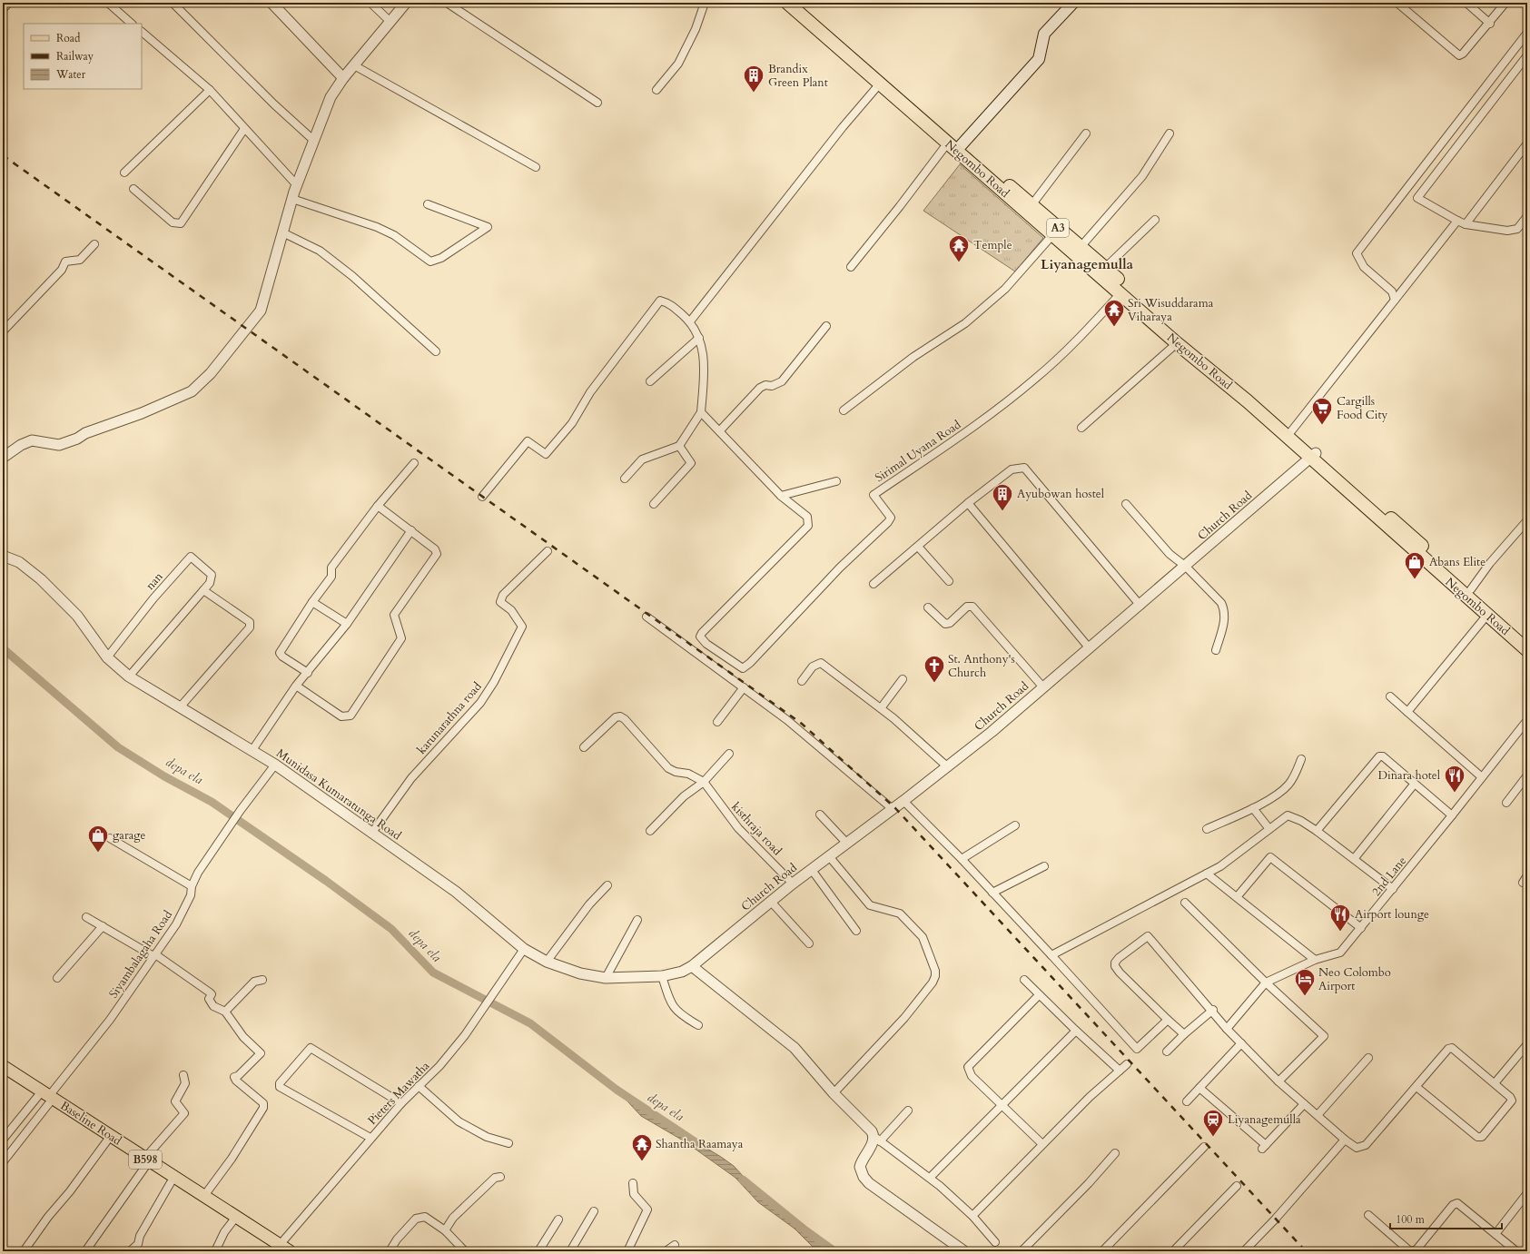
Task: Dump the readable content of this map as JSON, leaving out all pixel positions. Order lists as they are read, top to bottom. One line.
{"streets":{"highway":["Negombo Road","A3"],"main road":["Baseline Road","B598"],"street":["Sirimal Uyana Road","Church Road","nan","karunarathna road","Munidasa Kumaratunga Road","kisthraja road","2nd Lane","Siyambalagaha Road","Pieters Mawatha"]},"crossings":[["Negombo Road","Sirimal Uyana Road"],["Negombo Road","Church Road"],["Church Road","Munidasa Kumaratunga Road"],["Church Road","kisthraja road"],["nan","Munidasa Kumaratunga Road"],["karunarathna road","Munidasa Kumaratunga Road"],["Munidasa Kumaratunga Road","Siyambalagaha Road"],["Munidasa Kumaratunga Road","Pieters Mawatha"],["Siyambalagaha Road","Baseline Road"],["Pieters Mawatha","Baseline Road"]],"districts":["Liyanagemulla"],"water":["depa ela"],"places":{"building":["Brandix Green Plant","Ayubowan hostel"],"temple":["Temple","Sri Wisuddarama Viharaya","Shantha Raamaya"],"supermarket":["Cargills Food City"],"shop":["Abans Elite","garage"],"church":["St. Anthony's Church"],"restaurant":["Dinara hotel","Airport lounge"],"hotel":["Neo Colombo Airport"],"station":["Liyanagemulla"]},"legend":["Road","Railway","Water"],"scale_bar":"100 m"}
